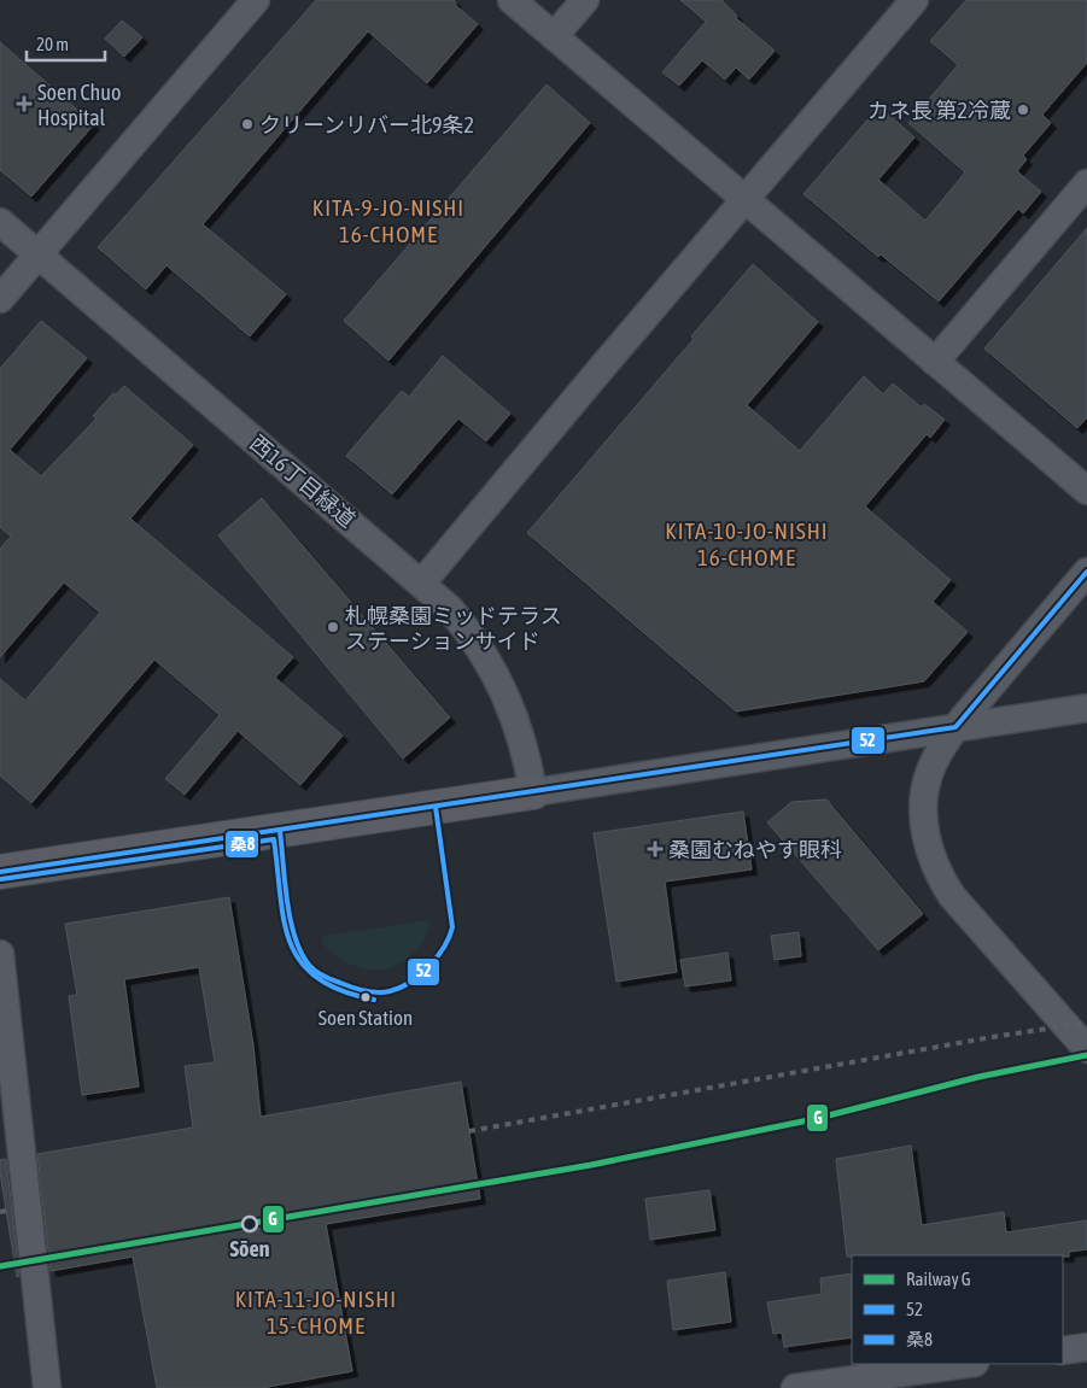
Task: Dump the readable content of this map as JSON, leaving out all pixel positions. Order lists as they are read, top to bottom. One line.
{"streets":{"street":["西16丁目緑道"]},"districts":["KITA-9-JO-NISHI 16-CHOME","KITA-10-JO-NISHI 16-CHOME","KITA-11-JO-NISHI 15-CHOME"],"places":{"health":["Soen Chuo Hospital","桑園むねやす眼科"],"other":["カネ長 第2冷蔵","クリーンリバー北9条2","札幌桑園ミッドテラス ステーションサイド","Soen Station","Sōen"]},"lines":["transit line 52","transit line 桑8","rail line G"],"legend":["Railway G","52","桑8"],"scale_bar":"20 m"}
